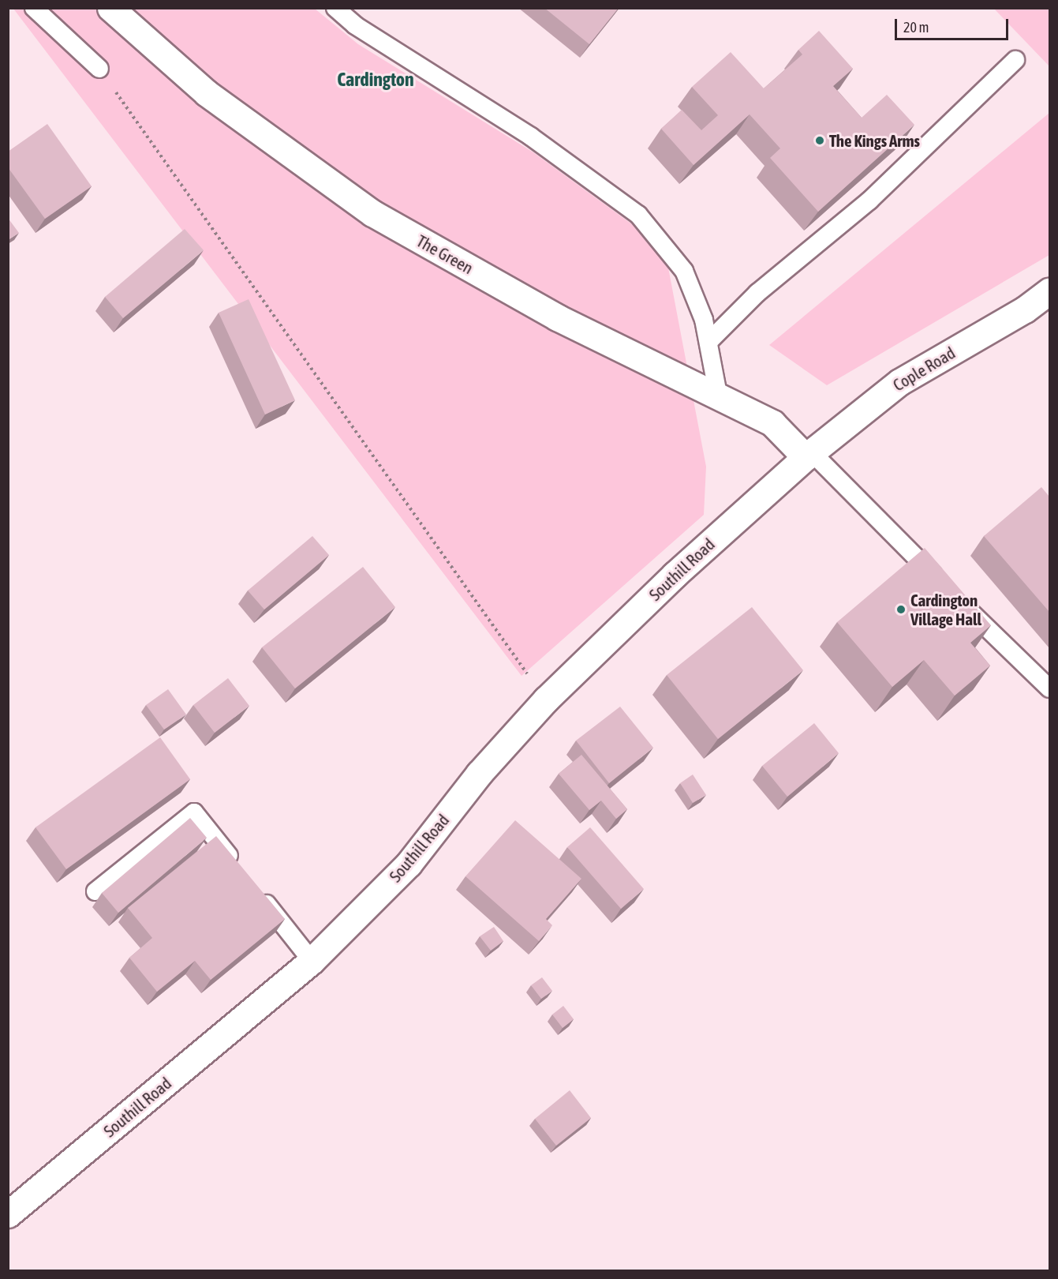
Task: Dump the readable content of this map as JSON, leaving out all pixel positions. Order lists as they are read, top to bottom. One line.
{"streets":{"street":["The Green","Cople Road","Southill Road"]},"crossings":[["The Green","Cople Road"],["The Green","Southill Road"],["Cople Road","Southill Road"]],"districts":["Cardington"],"places":["The Kings Arms","Cardington Village Hall"],"scale_bar":"20 m"}
